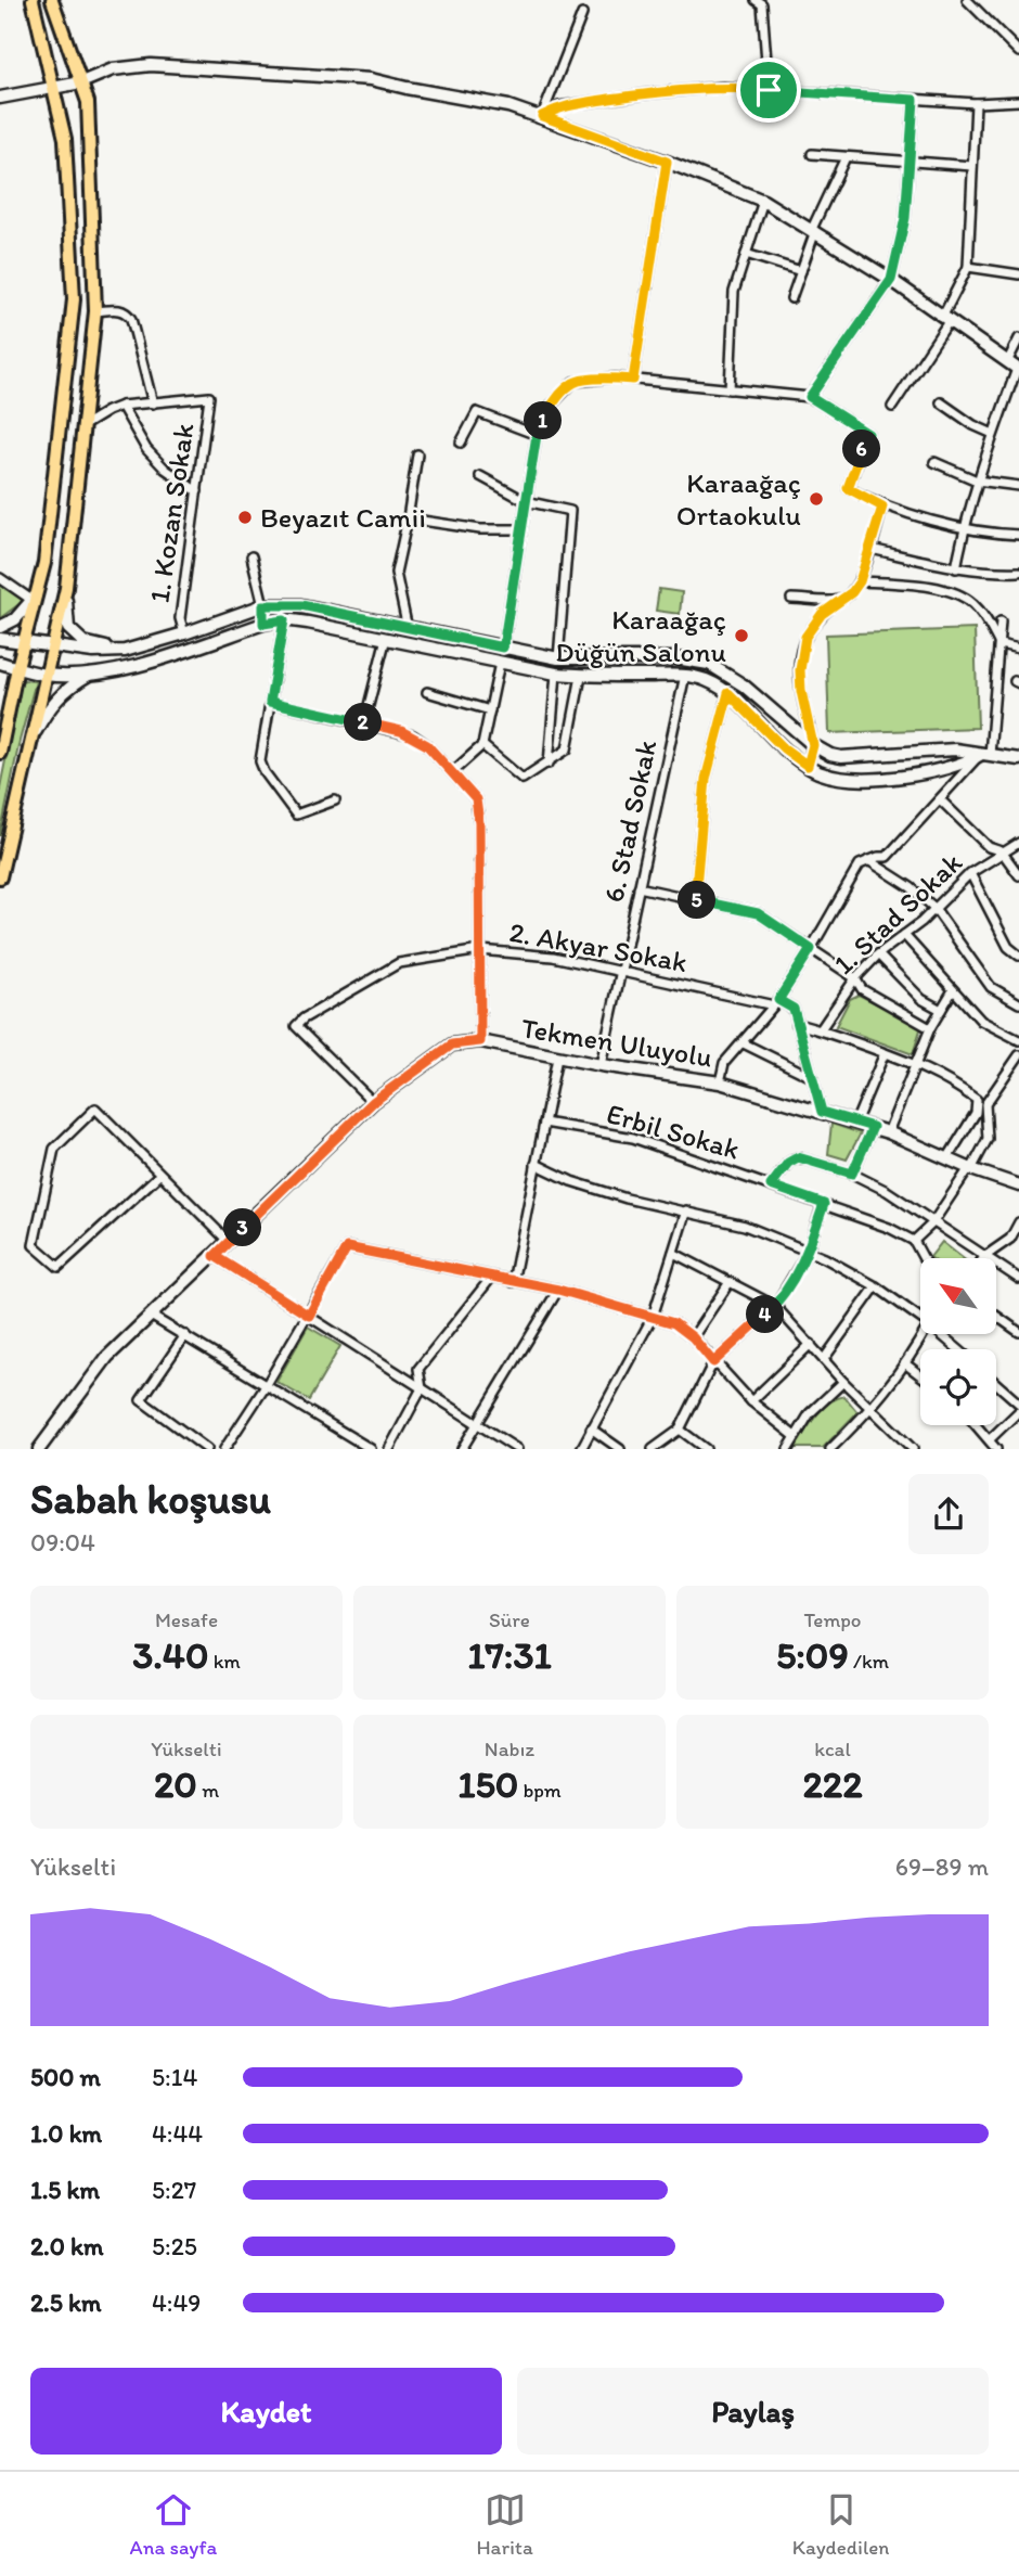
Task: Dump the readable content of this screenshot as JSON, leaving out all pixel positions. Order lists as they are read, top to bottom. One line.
{"streets":{"street":["1. Kozan Sokak","6. Stad Sokak","1. Stad Sokak","2. Akyar Sokak","Tekmen Uluyolu","Erbil Sokak"]},"crossings":[["6. Stad Sokak","2. Akyar Sokak"],["6. Stad Sokak","Tekmen Uluyolu"],["2. Akyar Sokak","Tekmen Uluyolu"]],"places":["Karaağaç Ortaokulu","Beyazıt Camii","Karaağaç Düğün Salonu"],"north":"top left","page":{"pins":["1","6","2","5","3","4"],"heading":["Sabah koşusu","09:04"],"stats":[["Mesafe","3.40 km"],["Süre","17:31"],["Tempo","5:09 /km"],["Yükselti","20 m"],["Nabız","150 bpm"],["kcal","222"]],"chart":["Yükselti","69–89 m"],"list":[{"name":"500 m","note":"5:14"},{"name":"1.0 km","note":"4:44"},{"name":"1.5 km","note":"5:27"},{"name":"2.0 km","note":"5:25"},{"name":"2.5 km","note":"4:49"}],"buttons":["Kaydet","Paylaş"],"tabs":["Ana sayfa","Harita","Kaydedilen"]}}
